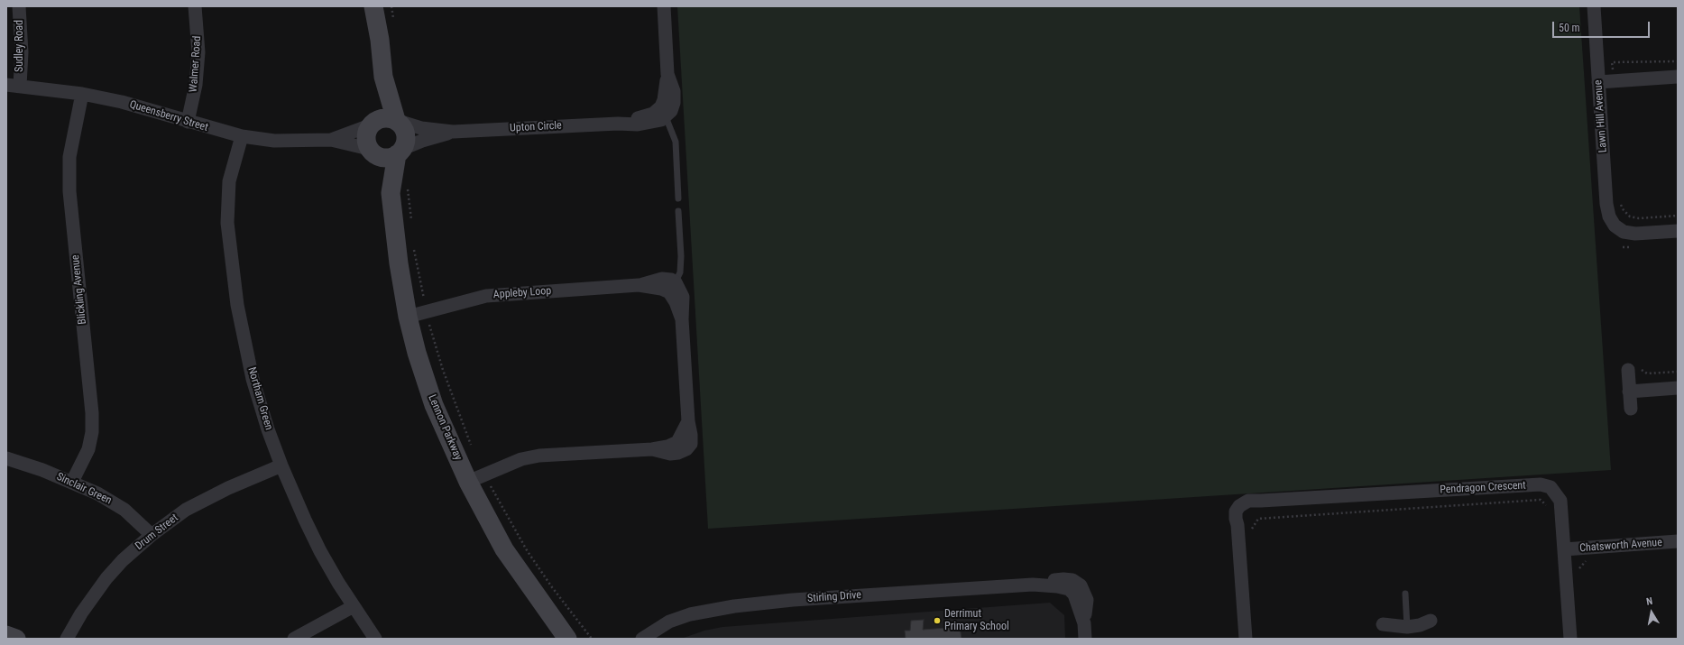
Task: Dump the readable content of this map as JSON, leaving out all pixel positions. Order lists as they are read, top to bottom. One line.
{"streets":{"street":["Sudley Road","Walmer Road","Queensberry Street","Lawn Hill Avenue","Upton Circle","Blickling Avenue","Appleby Loop","Northam Green","Lennon Parkway","Pendragon Crescent","Sinclair Green","Drum Street","Chatsworth Avenue","Stirling Drive"]},"crossings":[["Sudley Road","Queensberry Street"],["Walmer Road","Queensberry Street"],["Queensberry Street","Upton Circle"],["Queensberry Street","Blickling Avenue"],["Queensberry Street","Northam Green"],["Queensberry Street","Lennon Parkway"],["Upton Circle","Lennon Parkway"],["Blickling Avenue","Sinclair Green"],["Appleby Loop","Lennon Parkway"],["Northam Green","Drum Street"],["Pendragon Crescent","Chatsworth Avenue"],["Sinclair Green","Drum Street"]],"places":["Derrimut Primary School"],"scale_bar":"50 m","north":"top"}
